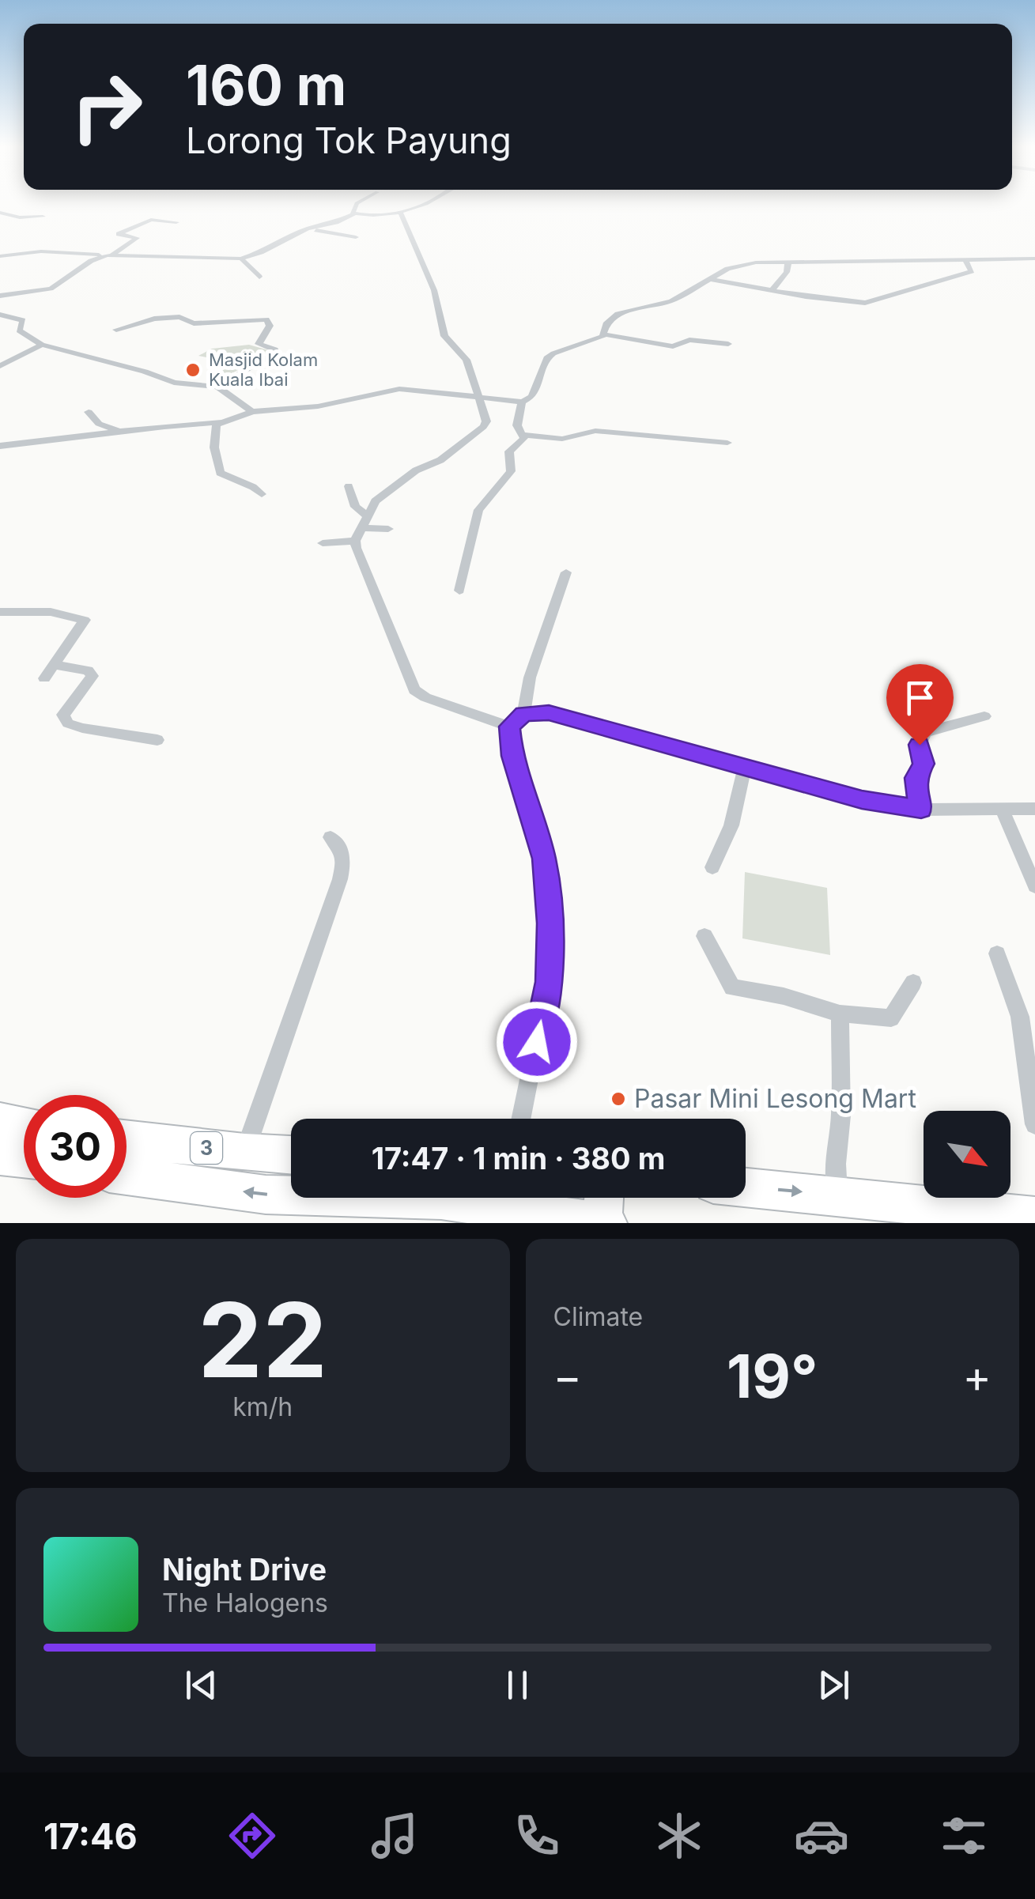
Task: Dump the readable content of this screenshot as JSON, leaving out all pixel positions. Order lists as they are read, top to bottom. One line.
{"streets":{"highway":["3"]},"places":["Masjid Kolam Kuala Ibai","Pasar Mini Lesong Mart"],"north":"bottom right","page":{"turn":["160 m","Lorong Tok Payung"],"limit":"30","trip":"17:47 · 1 min · 380 m","tile":[["22","km/h"],"Climate"],"heat":["−","19°","+"],"song":["Night Drive","The Halogens"],"tabs":"17:46"}}
